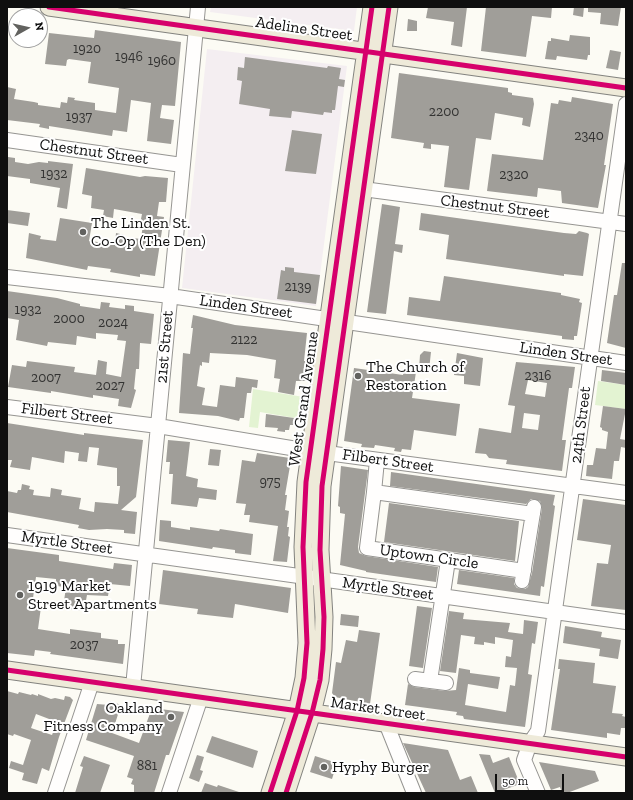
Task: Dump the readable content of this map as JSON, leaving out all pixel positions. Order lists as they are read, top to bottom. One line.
{"streets":{"main road":["Adeline Street","West Grand Avenue","Market Street"],"street":["Chestnut Street","Linden Street","21st Street","Filbert Street","24th Street","Myrtle Street","Uptown Circle"]},"crossings":[["Adeline Street","21st Street"],["Adeline Street","West Grand Avenue"],["Chestnut Street","21st Street"],["Chestnut Street","West Grand Avenue"],["Chestnut Street","24th Street"],["Linden Street","21st Street"],["Linden Street","West Grand Avenue"],["Linden Street","24th Street"],["21st Street","Filbert Street"],["21st Street","Myrtle Street"],["21st Street","Market Street"],["West Grand Avenue","Filbert Street"],["West Grand Avenue","Myrtle Street"],["West Grand Avenue","Market Street"],["Filbert Street","24th Street"],["Filbert Street","Uptown Circle"],["24th Street","Myrtle Street"],["24th Street","Market Street"]],"places":["The Linden St. Co-Op (The Den)","The Church of Restoration","1919 Market Street Apartments","Oakland Fitness Company","Hyphy Burger"],"house_numbers":["1920","1946","1960","2200","1937","2340","1932","2320","2139","1932","2000","2024","2122","2316","2007","2027","975","2037","881"],"scale_bar":"50 m","north":"right"}
